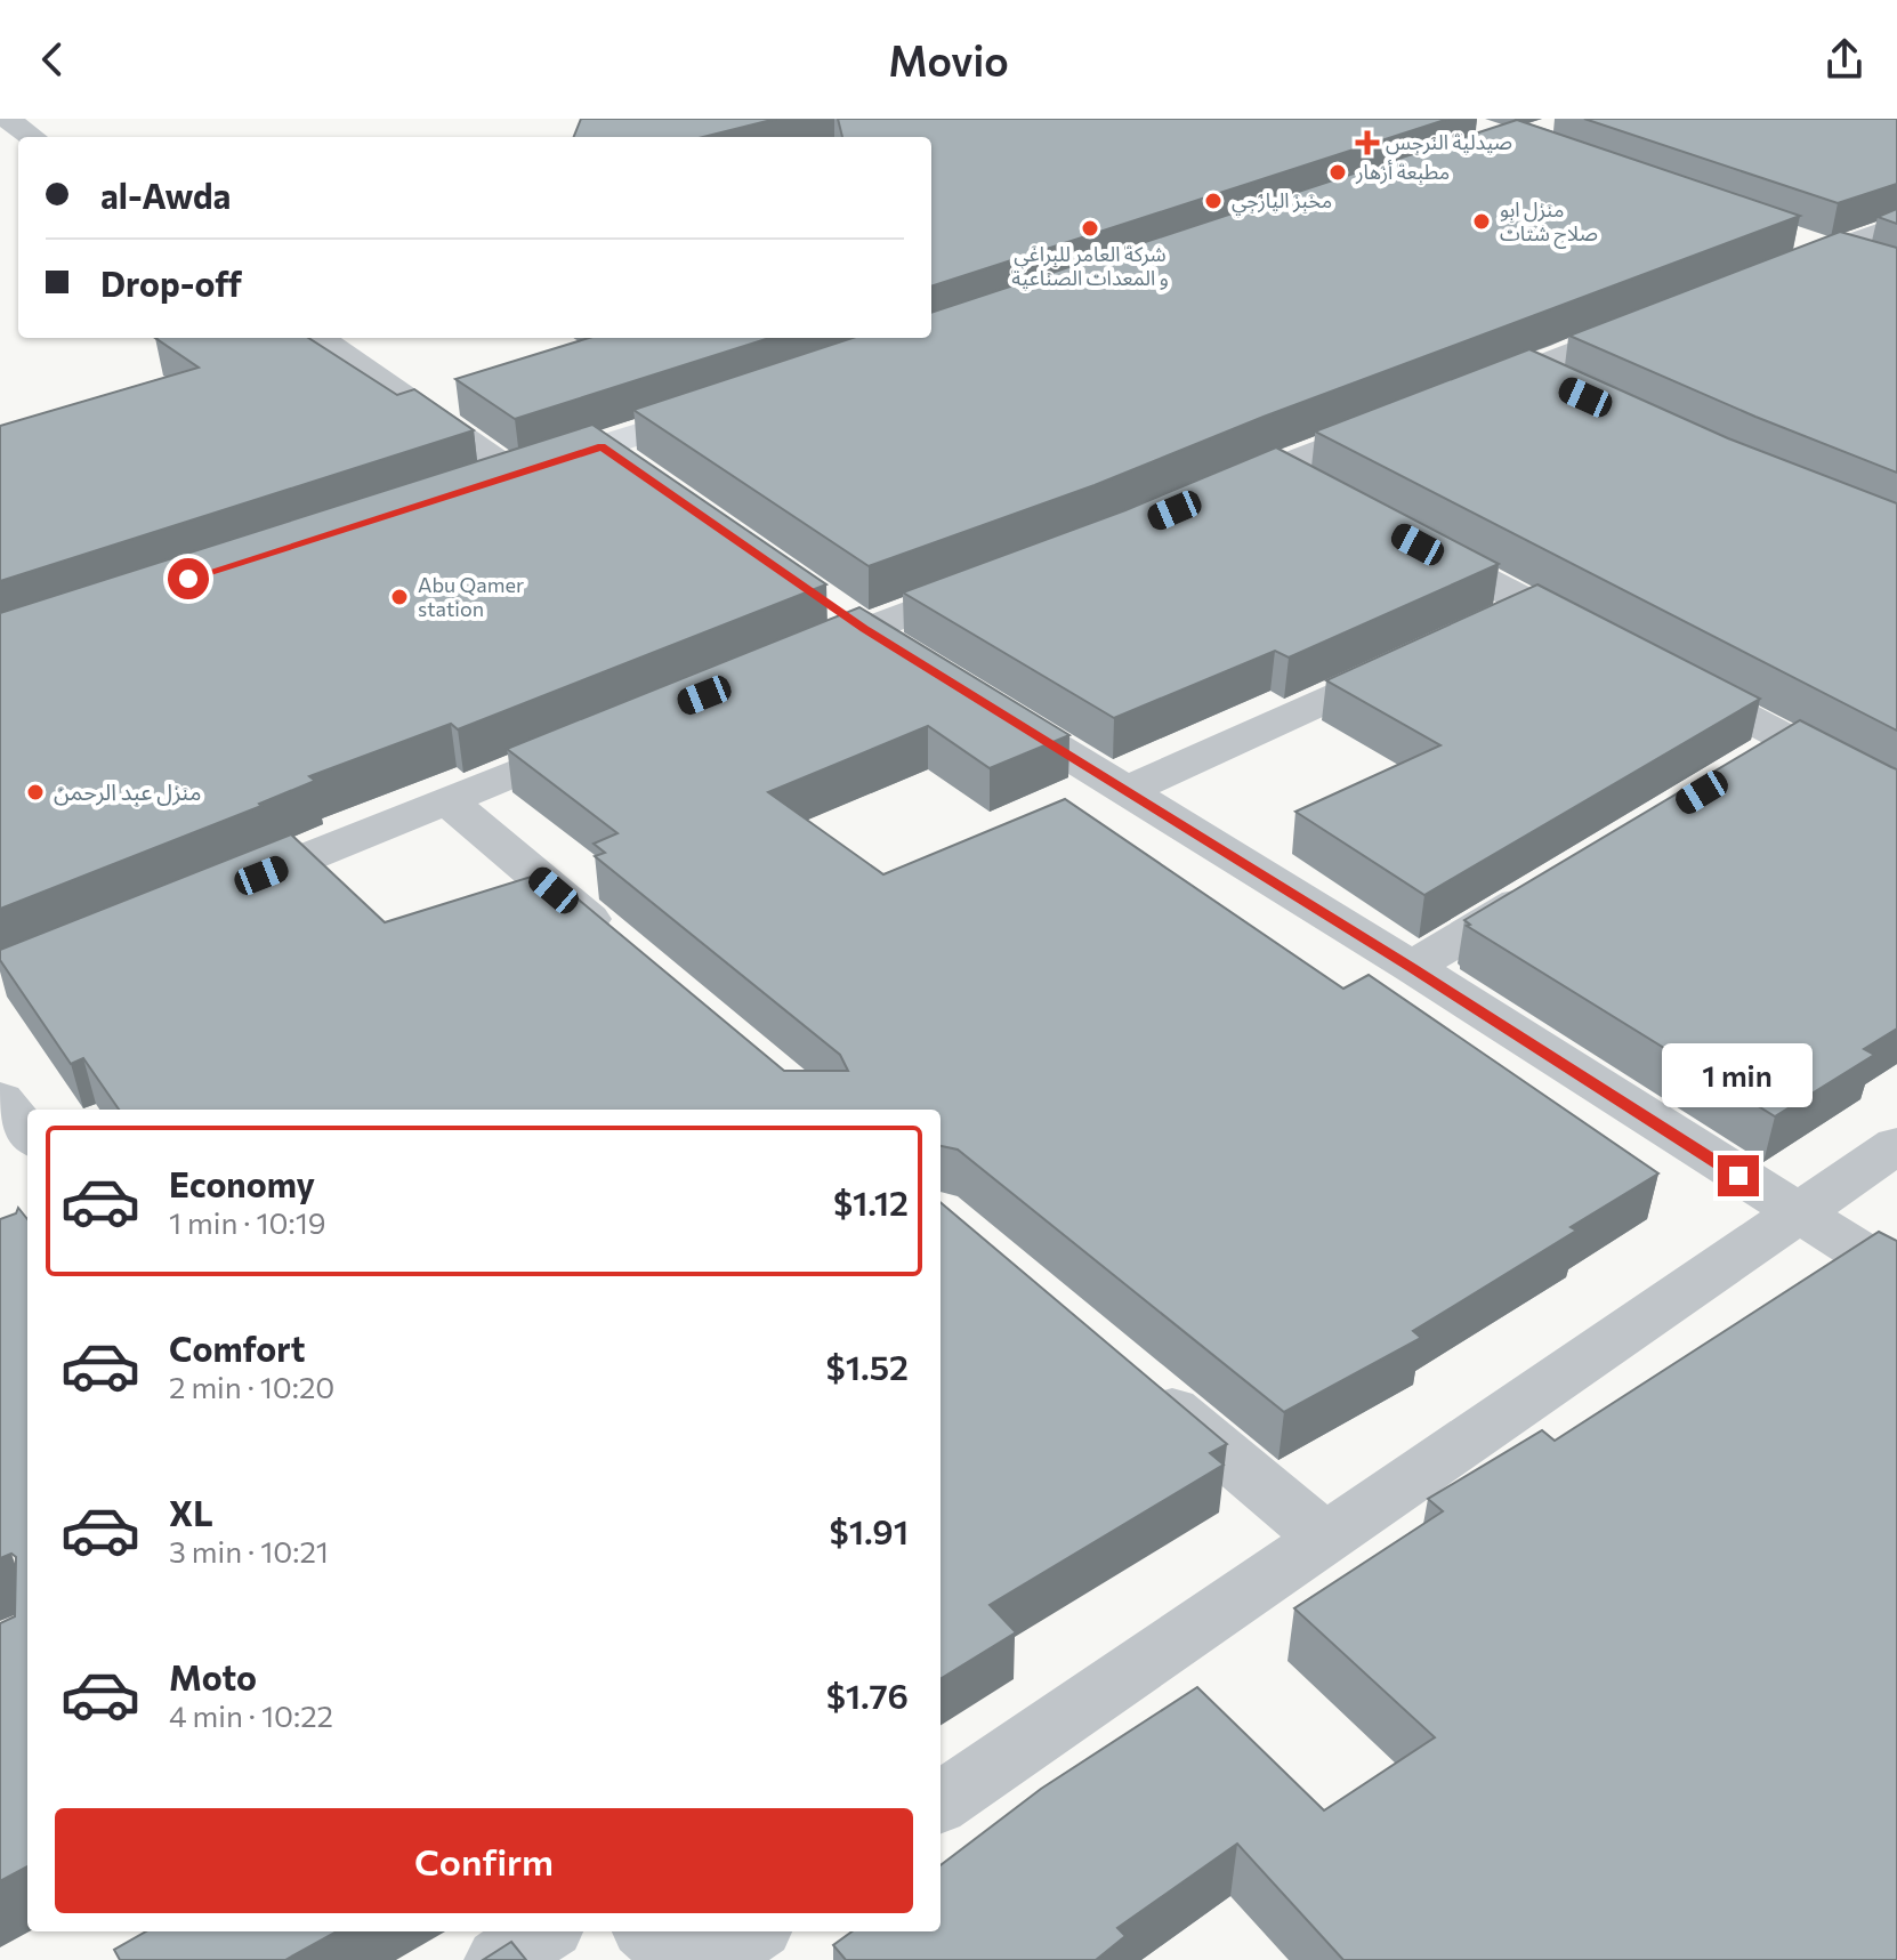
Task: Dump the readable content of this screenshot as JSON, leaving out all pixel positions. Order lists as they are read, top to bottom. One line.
{"places":{"health":["صيدلية النرجس"],"other":["مطبعة أزهار","مخبز اليازجي","منزل ابو صلاح شتات","شركة العامر للبراغي و المعدات الصناعية","Abu Qamer station","منزل عبد الرحمن"]},"page":{"header":"Movio","banner":["al-Awda","Drop-off"],"bubble":"1 min","list":[{"name":"Economy","note":"1 min · 10:19","value":"$1.12"},{"name":"Comfort","note":"2 min · 10:20","value":"$1.52"},{"name":"XL","note":"3 min · 10:21","value":"$1.91"},{"name":"Moto","note":"4 min · 10:22","value":"$1.76"}],"buttons":"Confirm"}}
